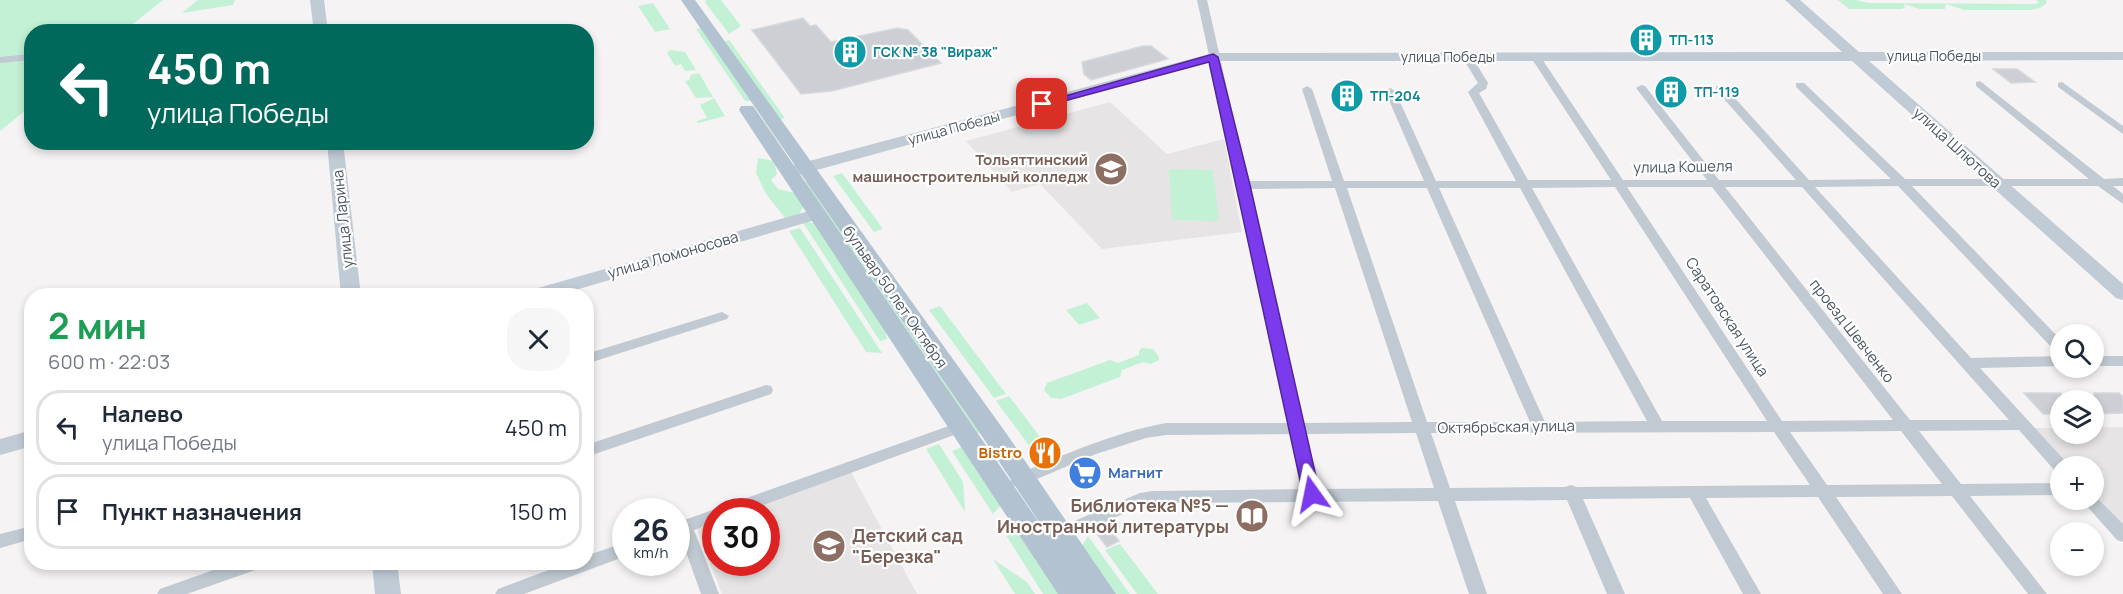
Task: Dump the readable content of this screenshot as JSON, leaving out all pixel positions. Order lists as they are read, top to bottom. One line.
{"streets":{"main road":["улица Победы","улица Шлютова","улица Ларина","улица Ломоносова","бульвар 50 лет Октября"],"street":["улица Кошеля","Саратовская улица","проезд Шевченко","Октябрьская улица"]},"crossings":[["улица Победы","улица Шлютова"],["улица Победы","бульвар 50 лет Октября"],["улица Победы","Саратовская улица"],["улица Шлютова","улица Кошеля"],["улица Кошеля","Саратовская улица"],["улица Кошеля","проезд Шевченко"],["улица Ломоносова","бульвар 50 лет Октября"],["бульвар 50 лет Октября","Октябрьская улица"],["Саратовская улица","Октябрьская улица"],["проезд Шевченко","Октябрьская улица"]],"places":{"building":["ТП-113","ГСК № 38 \"Вираж\"","ТП-119","ТП-204"],"school or university":["Тольяттинский машиностроительный колледж","Детский сад \"Березка\""],"restaurant":["Bistro"],"supermarket":["Магнит"],"library":["Библиотека №5 — Иностранной литературы"]},"page":{"turn":["450 m","улица Победы"],"heading":["2 мин","600 m · 22:03"],"map_buttons":["+","−"],"list":[{"name":"Налево","note":"улица Победы","value":"450 m"},{"name":"Пункт назначения","value":"150 m"}],"speed":"26 km/h","limit":"30"}}
